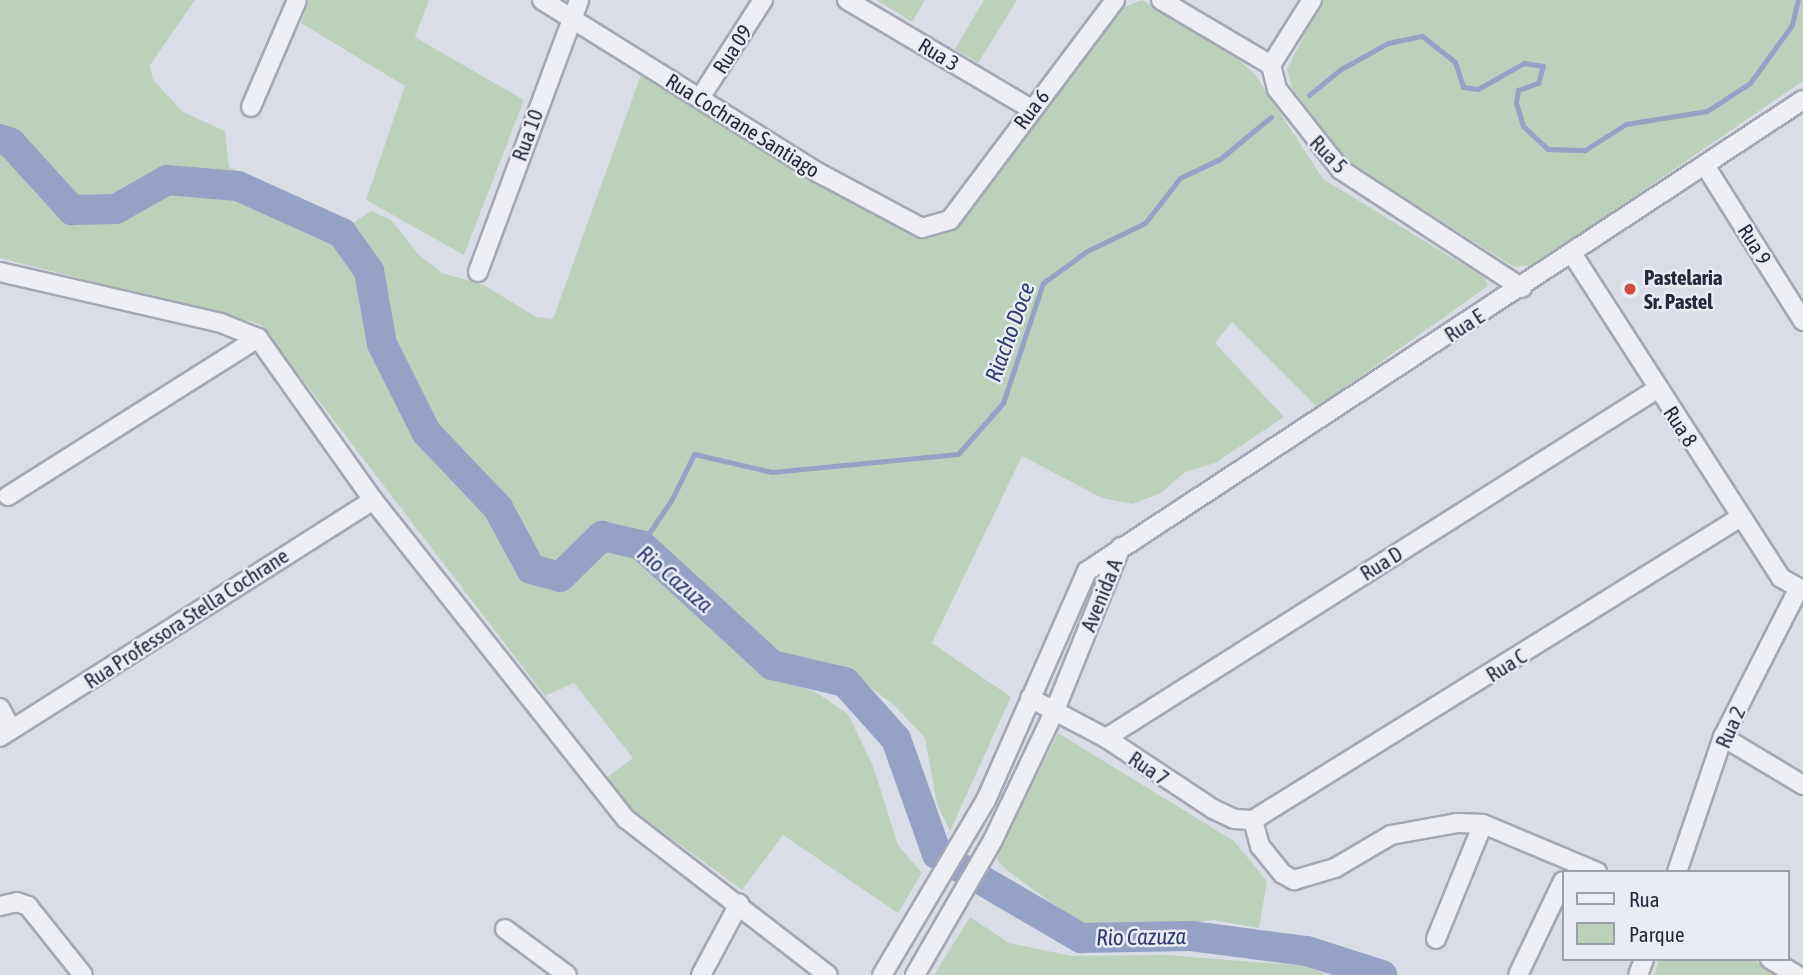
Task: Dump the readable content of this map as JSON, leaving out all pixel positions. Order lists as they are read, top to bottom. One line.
{"streets":{"street":["Rua 09","Rua 3","Rua 6","Rua Cochrane Santiago","Rua 10","Rua 5","Rua 9","Rua E","Rua 8","Rua D","Avenida A","Rua Professora Stella Cochrane","Rua C","Rua 2","Rua 7"]},"crossings":[["Rua 09","Rua Cochrane Santiago"],["Rua 3","Rua 6"],["Rua 6","Rua Cochrane Santiago"],["Rua Cochrane Santiago","Rua 10"],["Rua 5","Rua E"],["Rua 9","Rua E"],["Rua E","Rua 8"],["Rua E","Avenida A"],["Rua 8","Rua D"],["Rua 8","Rua C"],["Rua 8","Rua 2"],["Rua D","Rua 7"],["Avenida A","Rua 7"],["Rua C","Rua 7"]],"water":["Riacho Doce","Rio Cazuza"],"places":["Pastelaria Sr. Pastel"],"legend":["Rua","Parque"]}
